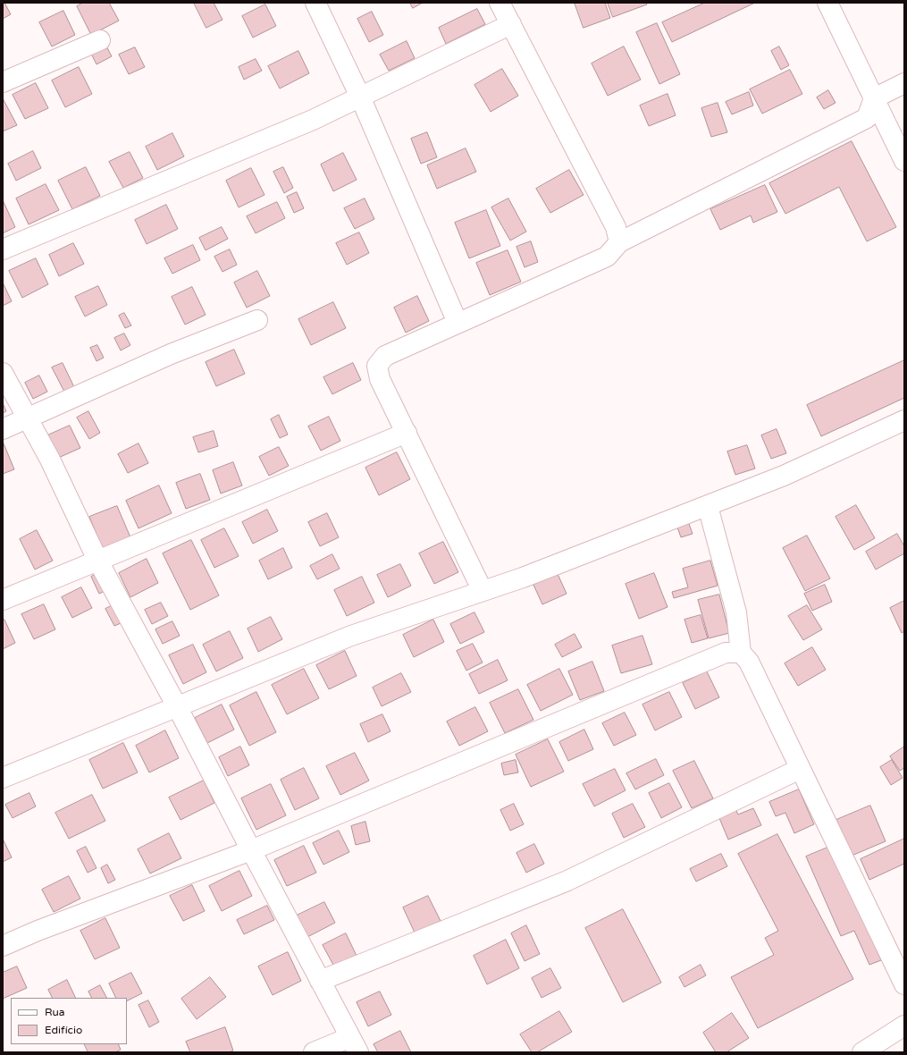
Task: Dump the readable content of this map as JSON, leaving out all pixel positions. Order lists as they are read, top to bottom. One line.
{"legend":["Rua","Edifício"]}
